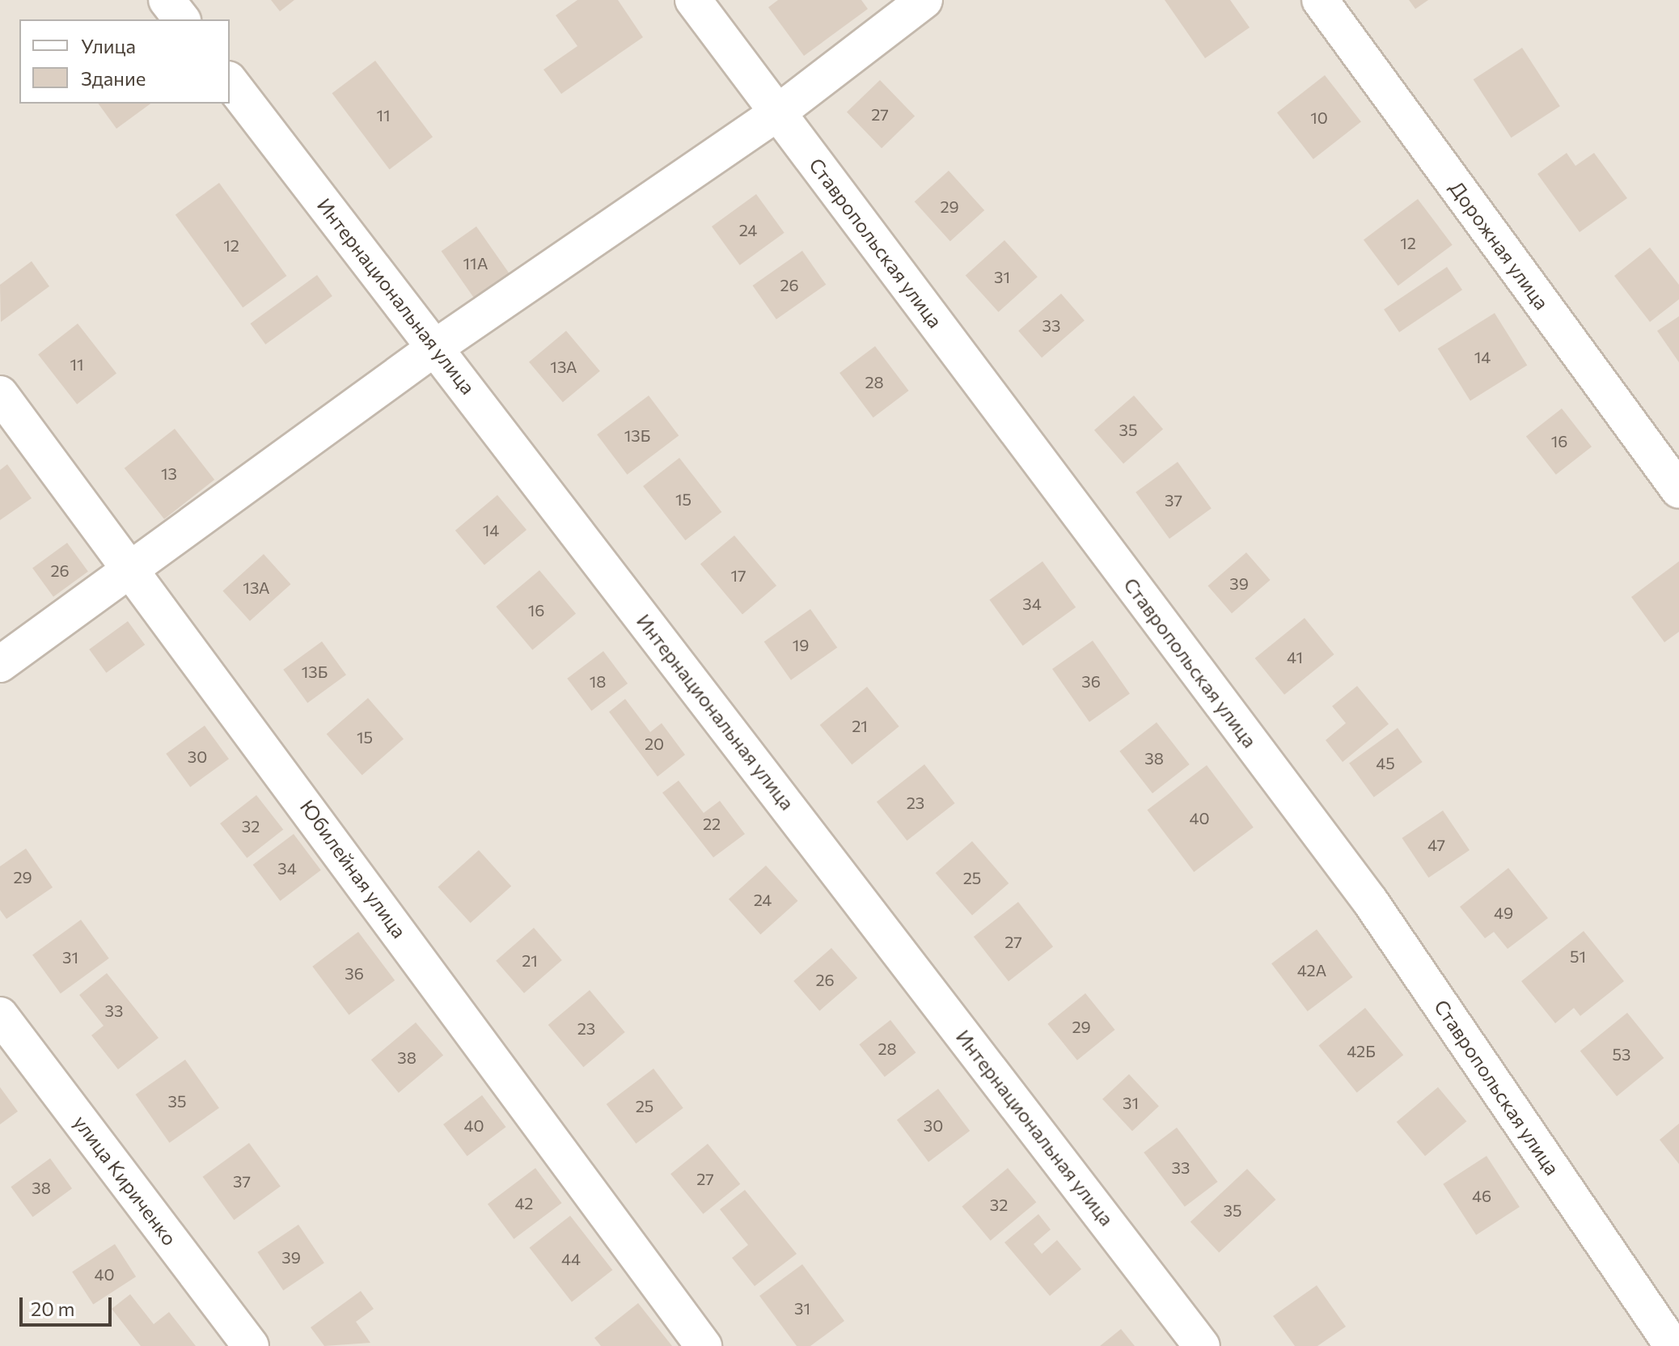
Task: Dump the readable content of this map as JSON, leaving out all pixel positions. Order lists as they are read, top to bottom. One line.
{"streets":{"street":["Ставропольская улица","Дорожная улица","Интернациональная улица","Юбилейная улица","улица Кириченко"]},"house_numbers":["27","11","10","29","24","12","12","11А","31","26","33","14","11","13А","28","35","13Б","16","13","15","37","14","26","17","39","13А","34","16","19","41","13Б","18","36","21","15","20","30","38","45","23","40","22","32","47","34","29","25","24","49","27","51","31","21","42А","36","26","33","29","23","28","42Б","53","38","35","31","25","40","30","33","27","37","38","46","42","32","35","39","44","40","31"],"legend":["Улица","Здание"],"scale_bar":"20 m"}
